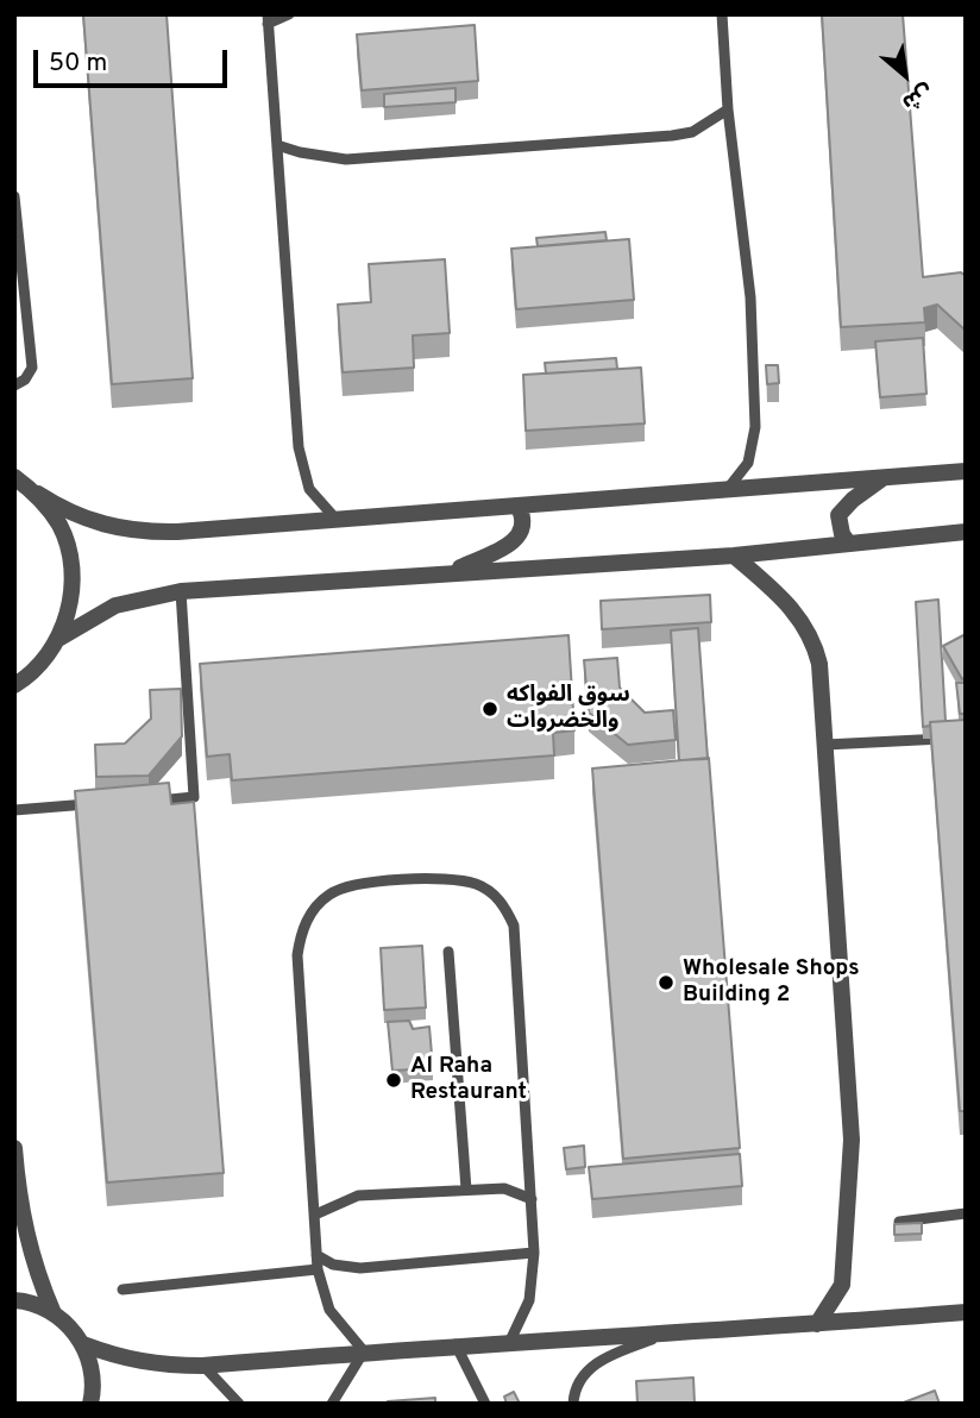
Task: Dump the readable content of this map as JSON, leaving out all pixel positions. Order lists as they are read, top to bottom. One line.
{"places":["سوق الفواكه والخضروات","Wholesale Shops Building 2","Al Raha Restaurant"],"scale_bar":"50 m","north":"bottom right"}
